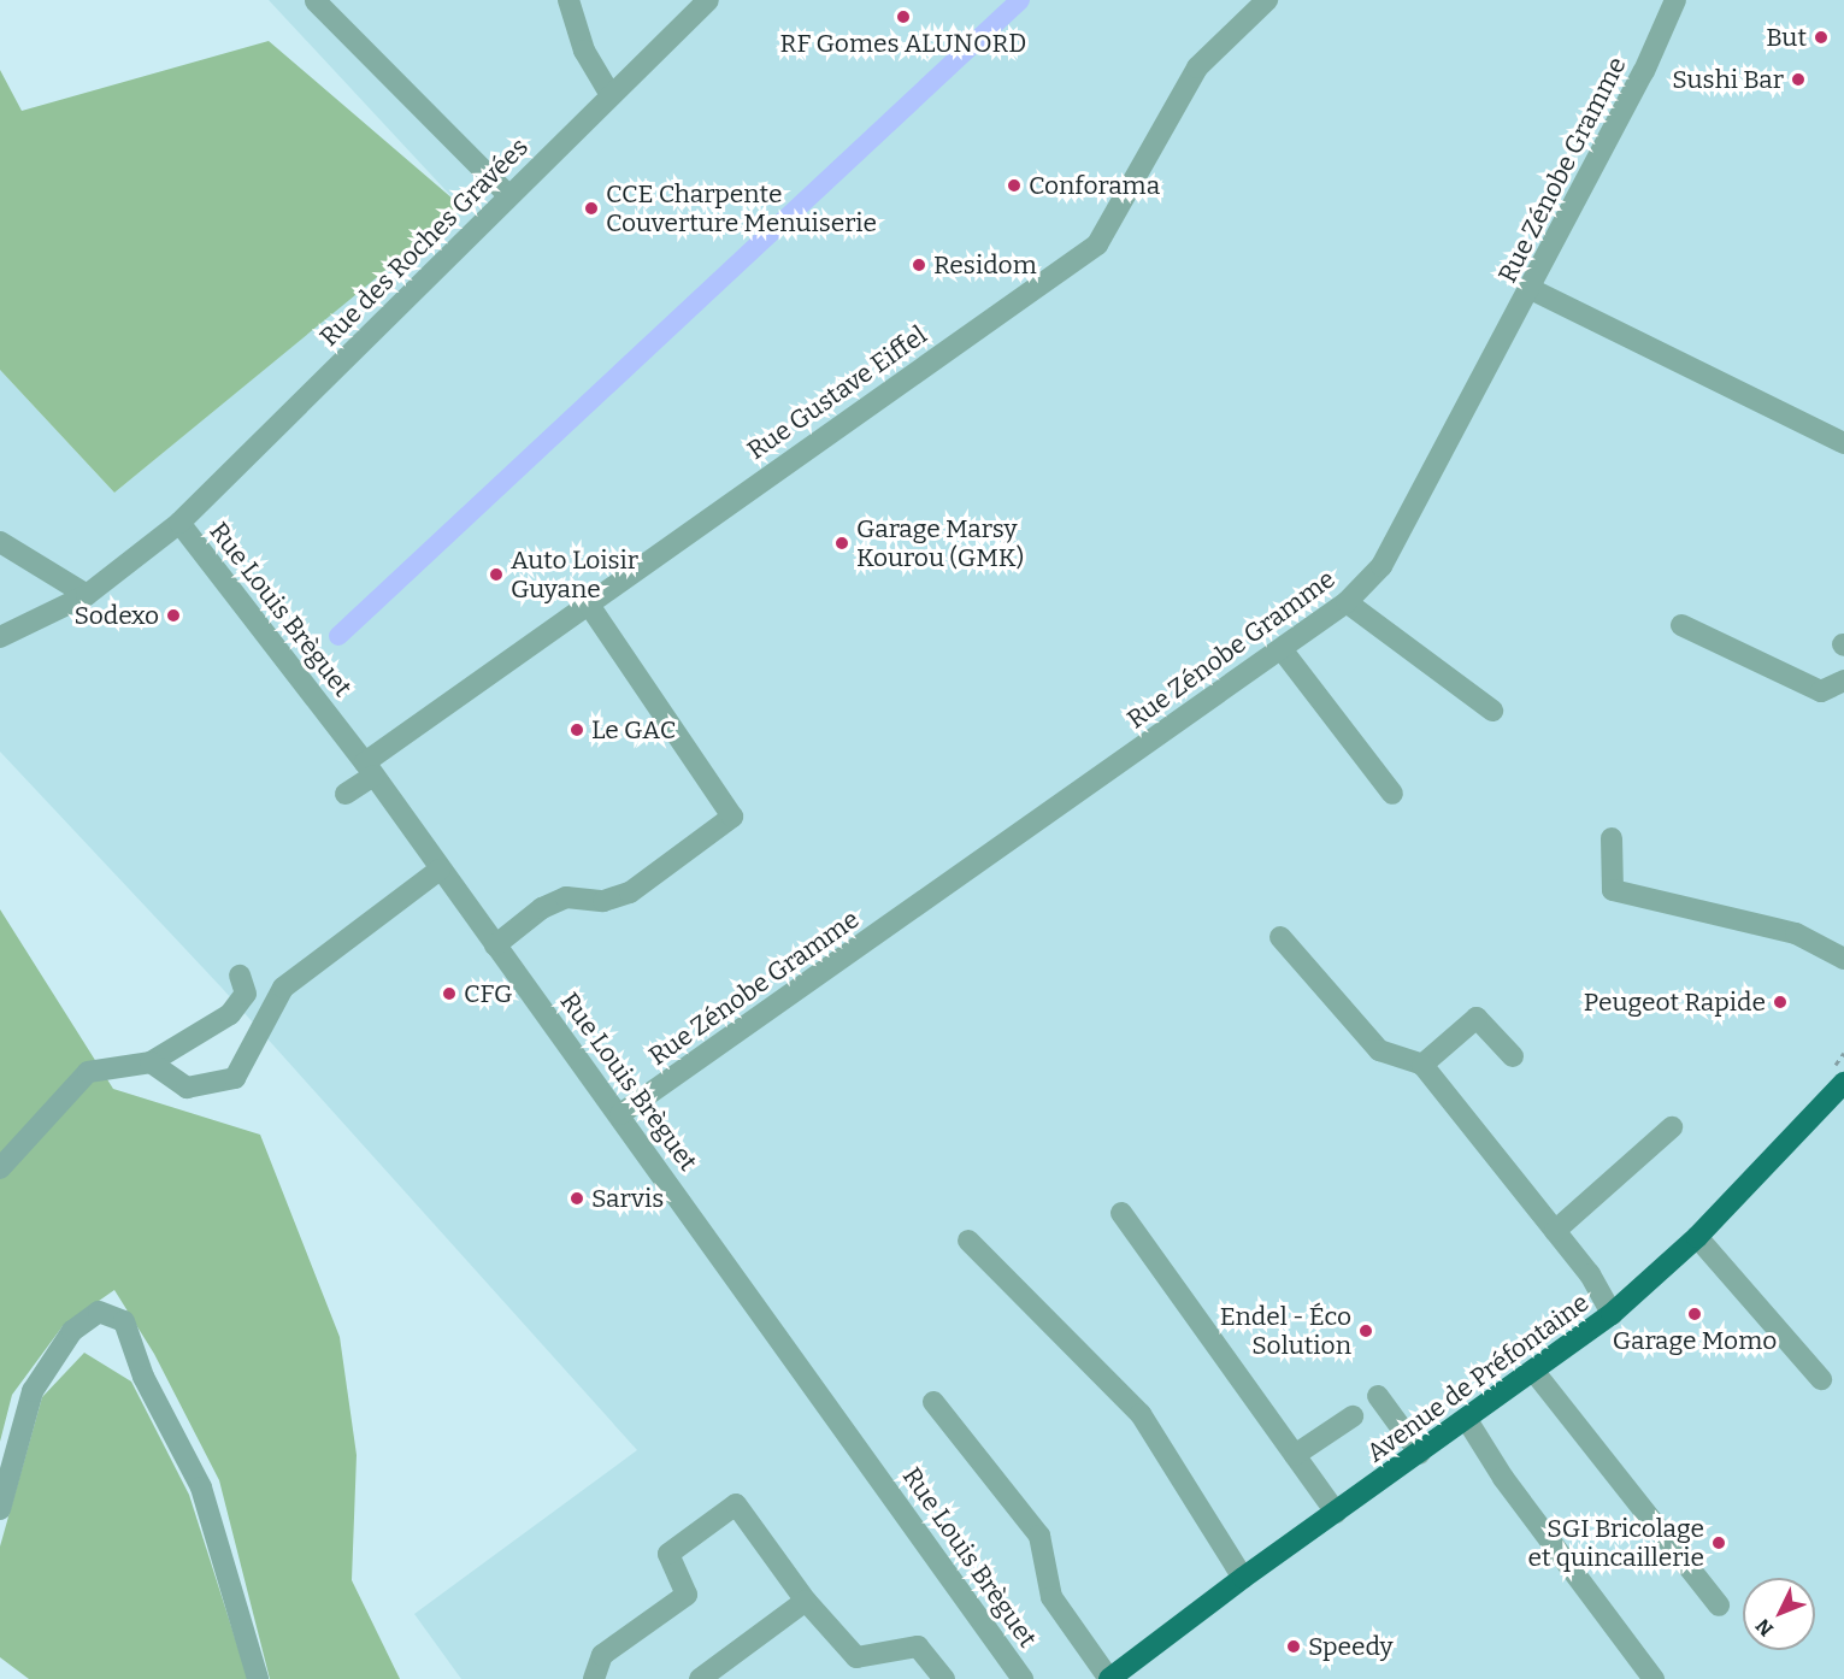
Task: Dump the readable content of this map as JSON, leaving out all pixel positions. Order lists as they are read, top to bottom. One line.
{"streets":{"main road":["Avenue de Préfontaine"],"street":["Rue Zénobe Gramme","Rue des Roches Gravées","Rue Gustave Eiffel","Rue Louis Brèguet"]},"crossings":[["Rue Zénobe Gramme","Rue Louis Brèguet"],["Rue des Roches Gravées","Rue Louis Brèguet"],["Rue Gustave Eiffel","Rue Louis Brèguet"]],"places":["RF Gomes ALUNORD","But","Sushi Bar","Conforama","CCE Charpente Couverture Menuiserie","Residom","Garage Marsy Kourou (GMK)","Auto Loisir Guyane","Sodexo","Le GAC","CFG","Peugeot Rapide","Sarvis","Garage Momo","Endel - Éco Solution","SGI Bricolage et quincaillerie","Speedy"],"north":"bottom left"}
